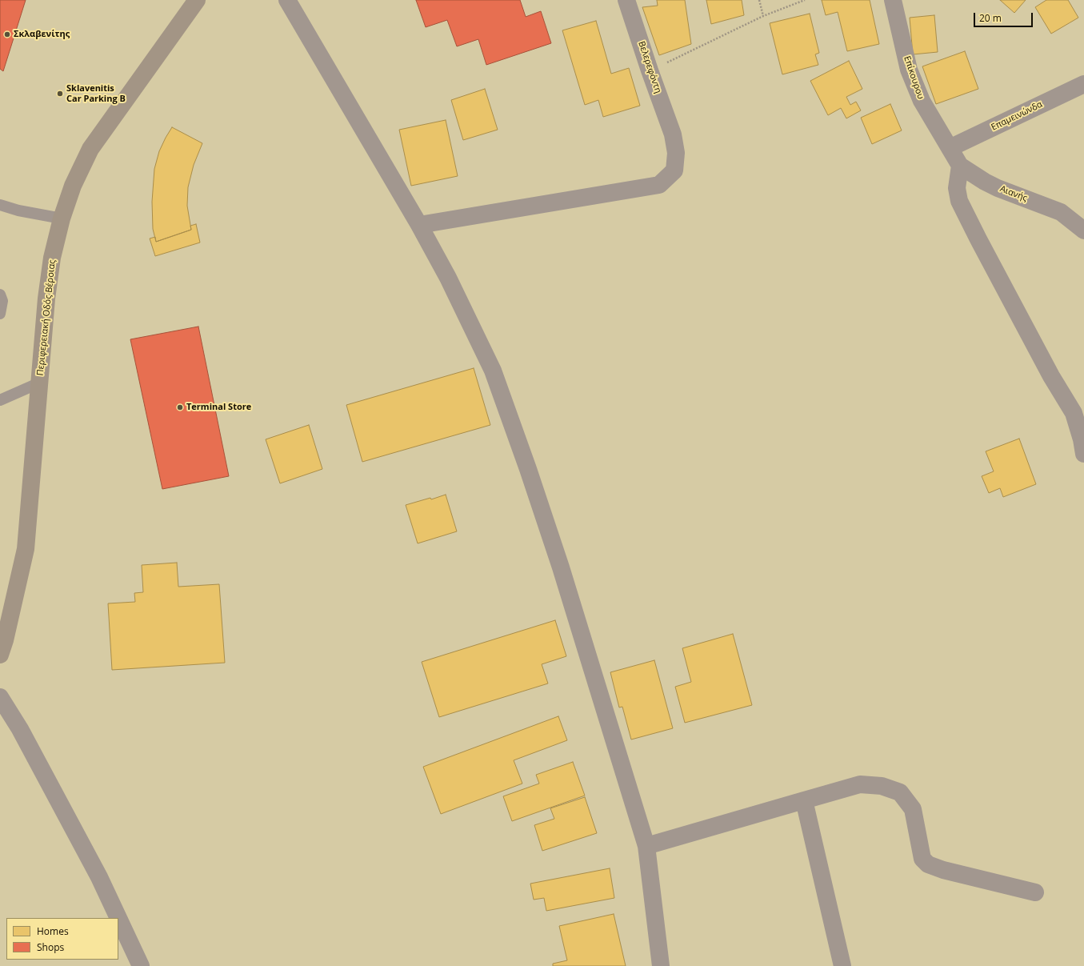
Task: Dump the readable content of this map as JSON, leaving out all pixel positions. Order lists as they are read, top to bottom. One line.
{"streets":{"main road":["Περιφερειακή Οδός Βέροιας"],"street":["Βελερεφόντη","Επίκουρου","Επαμεινώνδα","Αιανής"]},"crossings":[["Επίκουρου","Επαμεινώνδα"],["Επίκουρου","Αιανής"],["Επαμεινώνδα","Αιανής"]],"places":["Σκλαβενίτης","Sklavenitis Car Parking B","Terminal Store"],"legend":["Homes","Shops"],"scale_bar":"20 m"}
